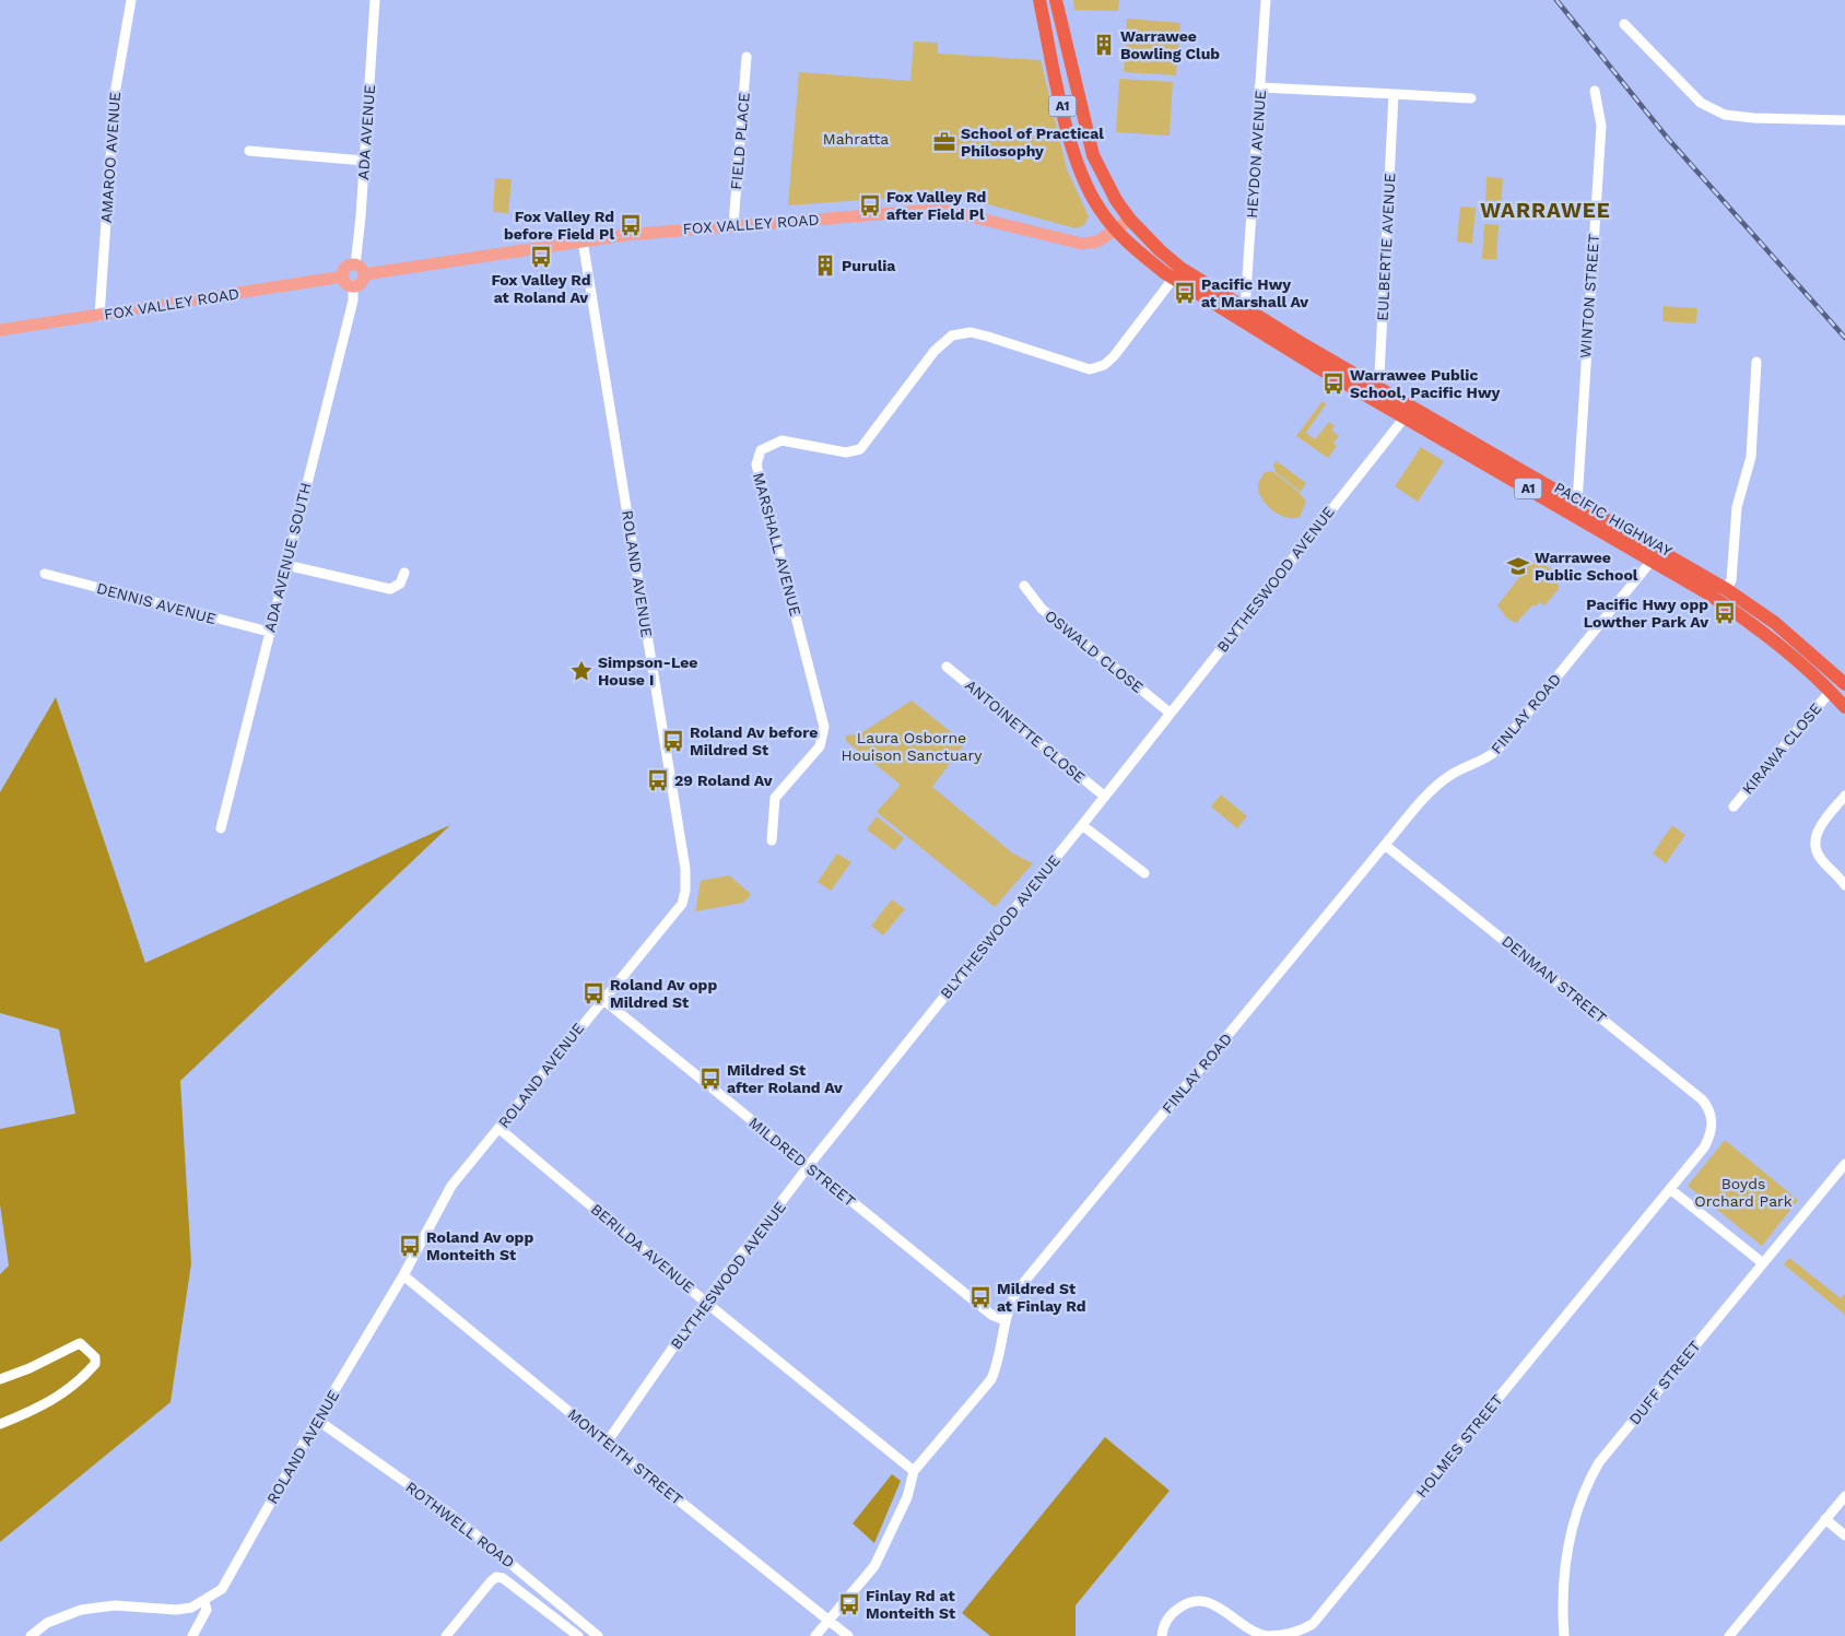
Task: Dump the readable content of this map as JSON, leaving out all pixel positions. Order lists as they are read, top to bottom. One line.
{"streets":{"highway":["A1","PACIFIC HIGHWAY"],"main road":["FOX VALLEY ROAD"],"street":["ADA AVENUE","FIELD PLACE","HEYDON AVENUE","AMAROO AVENUE","EULBERTIE AVENUE","WINTON STREET","MARSHALL AVENUE","ADA AVENUE SOUTH","ROLAND AVENUE","BLYTHESWOOD AVENUE","DENNIS AVENUE","OSWALD CLOSE","FINLAY ROAD","ANTOINETTE CLOSE","KIRAWA CLOSE","DENMAN STREET","MILDRED STREET","BERILDA AVENUE","DUFF STREET","HOLMES STREET","MONTEITH STREET","ROTHWELL ROAD"]},"crossings":[["ADA AVENUE","FOX VALLEY ROAD"],["ADA AVENUE","ADA AVENUE SOUTH"],["FIELD PLACE","FOX VALLEY ROAD"],["HEYDON AVENUE","PACIFIC HIGHWAY"],["AMAROO AVENUE","FOX VALLEY ROAD"],["FOX VALLEY ROAD","PACIFIC HIGHWAY"],["FOX VALLEY ROAD","ADA AVENUE SOUTH"],["FOX VALLEY ROAD","ROLAND AVENUE"],["EULBERTIE AVENUE","PACIFIC HIGHWAY"],["WINTON STREET","PACIFIC HIGHWAY"],["PACIFIC HIGHWAY","MARSHALL AVENUE"],["PACIFIC HIGHWAY","BLYTHESWOOD AVENUE"],["PACIFIC HIGHWAY","FINLAY ROAD"],["PACIFIC HIGHWAY","KIRAWA CLOSE"],["ADA AVENUE SOUTH","DENNIS AVENUE"],["ROLAND AVENUE","MILDRED STREET"],["ROLAND AVENUE","BERILDA AVENUE"],["ROLAND AVENUE","MONTEITH STREET"],["ROLAND AVENUE","ROTHWELL ROAD"],["BLYTHESWOOD AVENUE","OSWALD CLOSE"],["BLYTHESWOOD AVENUE","ANTOINETTE CLOSE"],["BLYTHESWOOD AVENUE","MILDRED STREET"],["BLYTHESWOOD AVENUE","BERILDA AVENUE"],["BLYTHESWOOD AVENUE","MONTEITH STREET"],["FINLAY ROAD","DENMAN STREET"],["FINLAY ROAD","MILDRED STREET"],["FINLAY ROAD","BERILDA AVENUE"],["FINLAY ROAD","MONTEITH STREET"],["DENMAN STREET","HOLMES STREET"]],"districts":["WARRAWEE"],"parks":["Mahratta","Laura Osborne Houison Sanctuary","Boyds Orchard Park"],"places":{"building":["Warrawee Bowling Club","Purulia"],"office":["School of Practical Philosophy"],"bus stop":["Fox Valley Rd after Field Pl","Fox Valley Rd before Field Pl","Fox Valley Rd at Roland Av","Pacific Hwy at Marshall Av","Warrawee Public School, Pacific Hwy","Pacific Hwy opp Lowther Park Av","Roland Av before Mildred St","29 Roland Av","Roland Av opp Mildred St","Mildred St after Roland Av","Roland Av opp Monteith St","Mildred St at Finlay Rd","Finlay Rd at Monteith St"],"school or university":["Warrawee Public School"],"place":["Simpson-Lee House I"]}}
